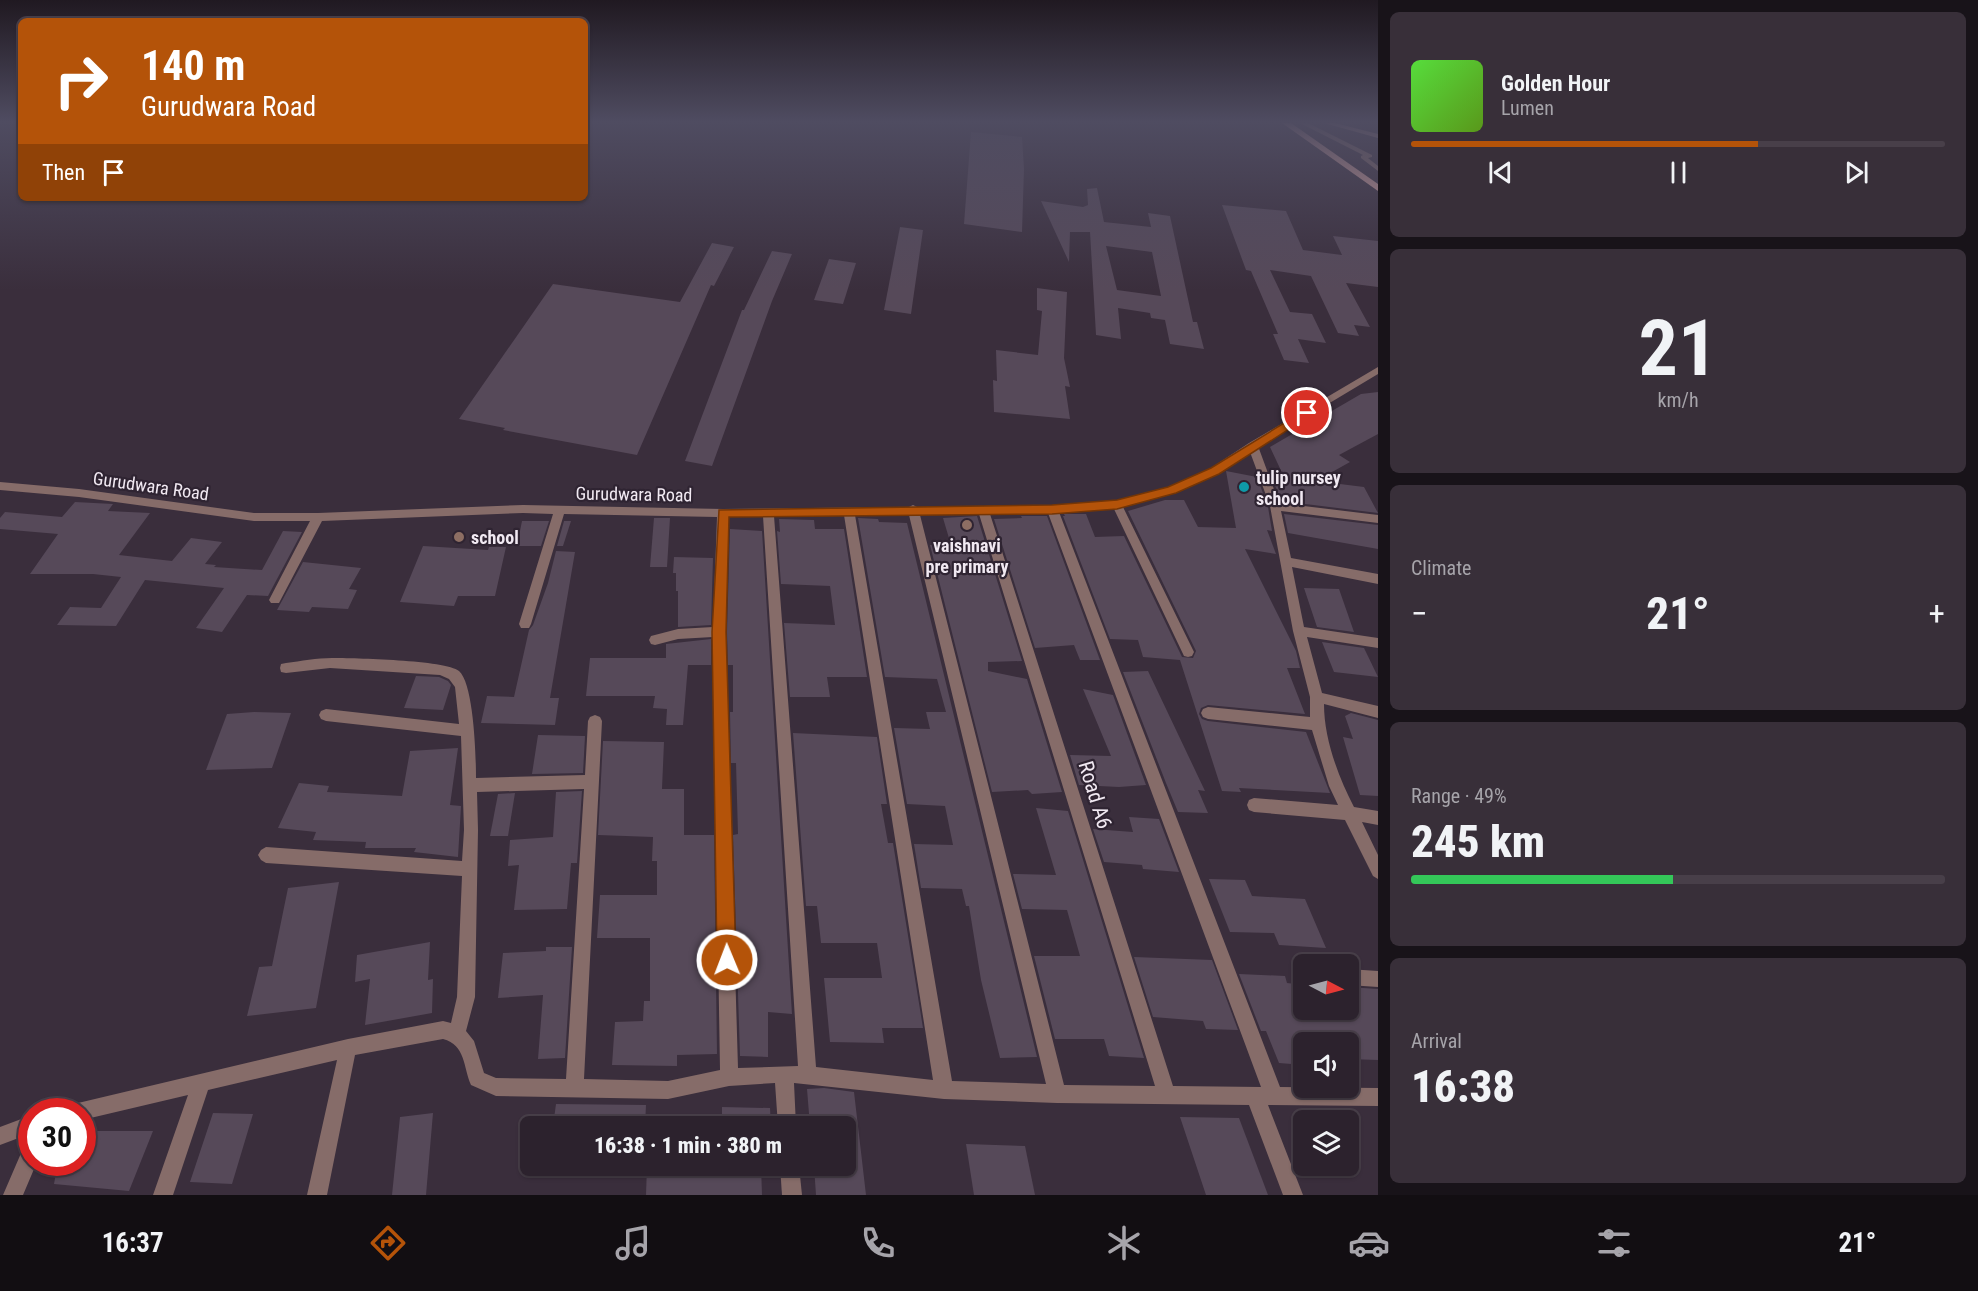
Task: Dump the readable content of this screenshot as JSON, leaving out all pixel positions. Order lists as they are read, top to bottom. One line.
{"streets":{"street":["Gurudwara Road","Road A6"]},"crossings":[["Gurudwara Road","Road A6"]],"places":["tulip nursey school","vaishnavi pre primary","school"],"north":"right","page":{"turn":["140 m","Gurudwara Road"],"song":["Golden Hour","Lumen"],"then":"Then","tile":[["21","km/h"],"Climate",["Range · 49%","245 km"],["Arrival","16:38"]],"heat":["−","21°","+"],"limit":"30","trip":"16:38 · 1 min · 380 m","tabs":["16:37","21°"]}}
